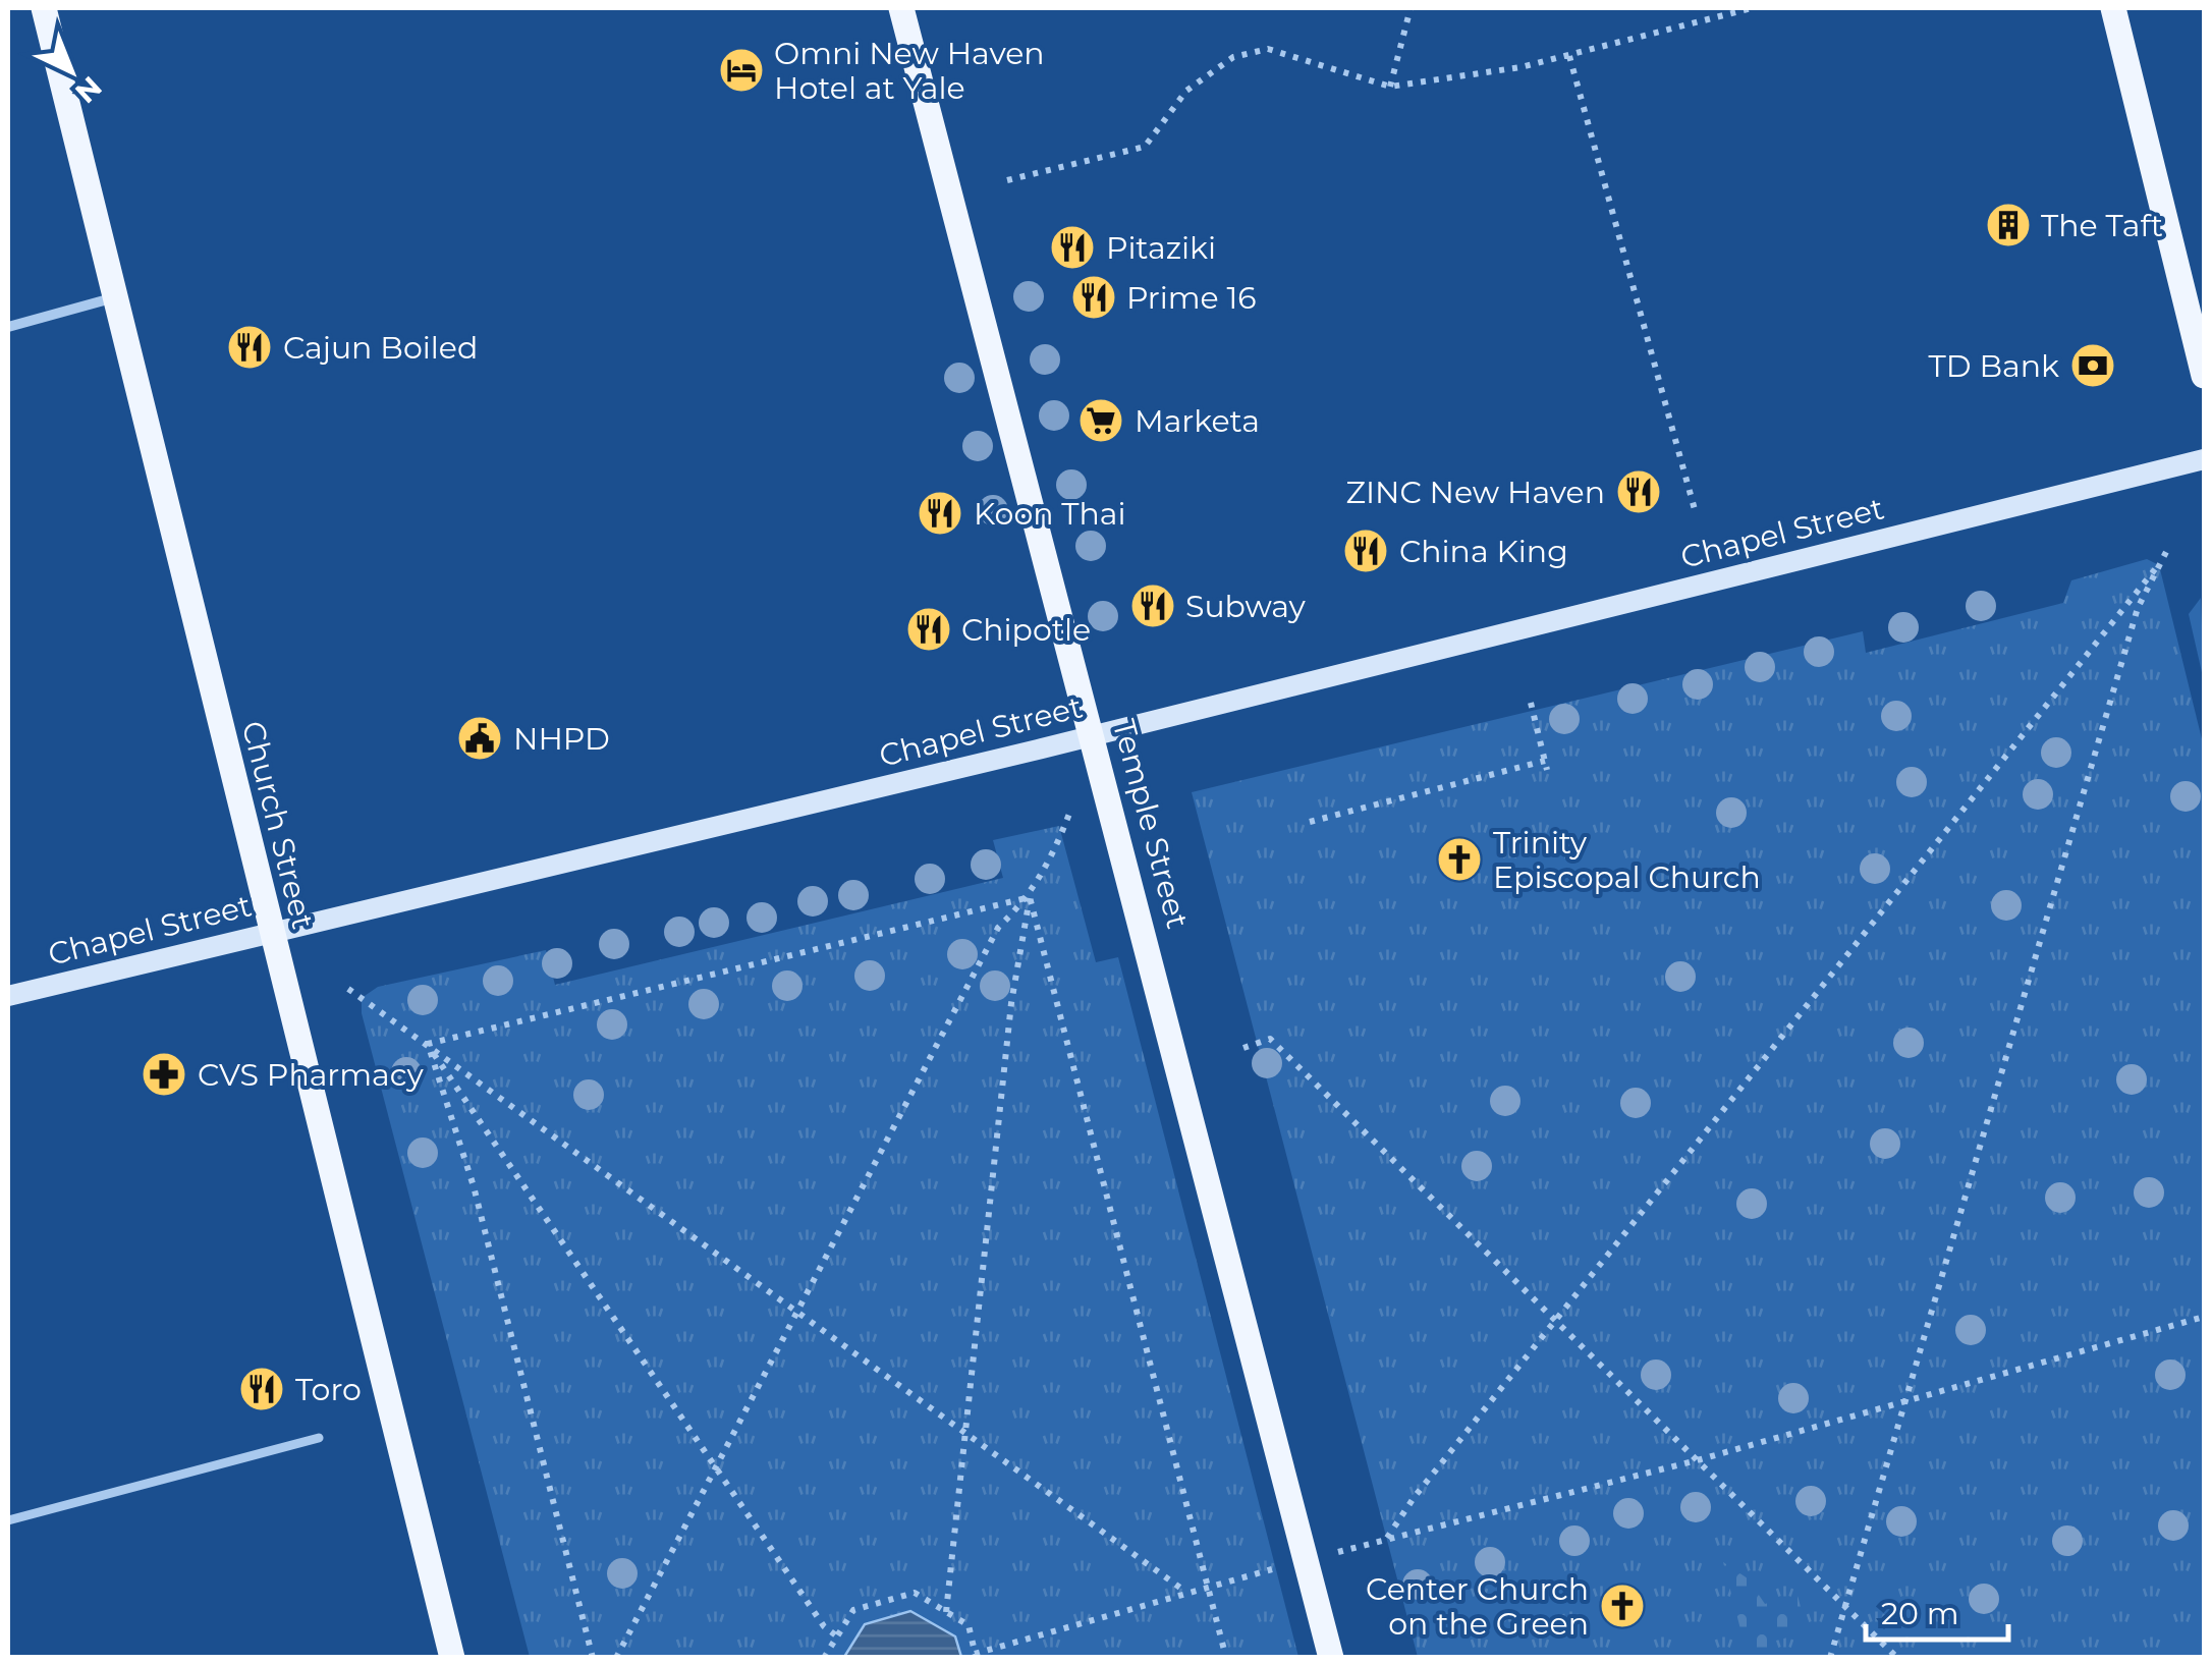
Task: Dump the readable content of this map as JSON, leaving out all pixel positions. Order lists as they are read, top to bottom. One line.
{"streets":{"main road":["Chapel Street","Temple Street","Church Street"]},"crossings":[["Chapel Street","Temple Street"],["Chapel Street","Church Street"]],"places":{"hotel":["Omni New Haven Hotel at Yale"],"building":["The Taft"],"restaurant":["Pitaziki","Prime 16","Cajun Boiled","ZINC New Haven","Koon Thai","China King","Subway","Chipotle","Toro"],"bank":["TD Bank"],"supermarket":["Marketa"],"public building":["NHPD"],"church":["Trinity Episcopal Church","Center Church on the Green"],"pharmacy":["CVS Pharmacy"]},"scale_bar":"20 m","north":"bottom right"}
